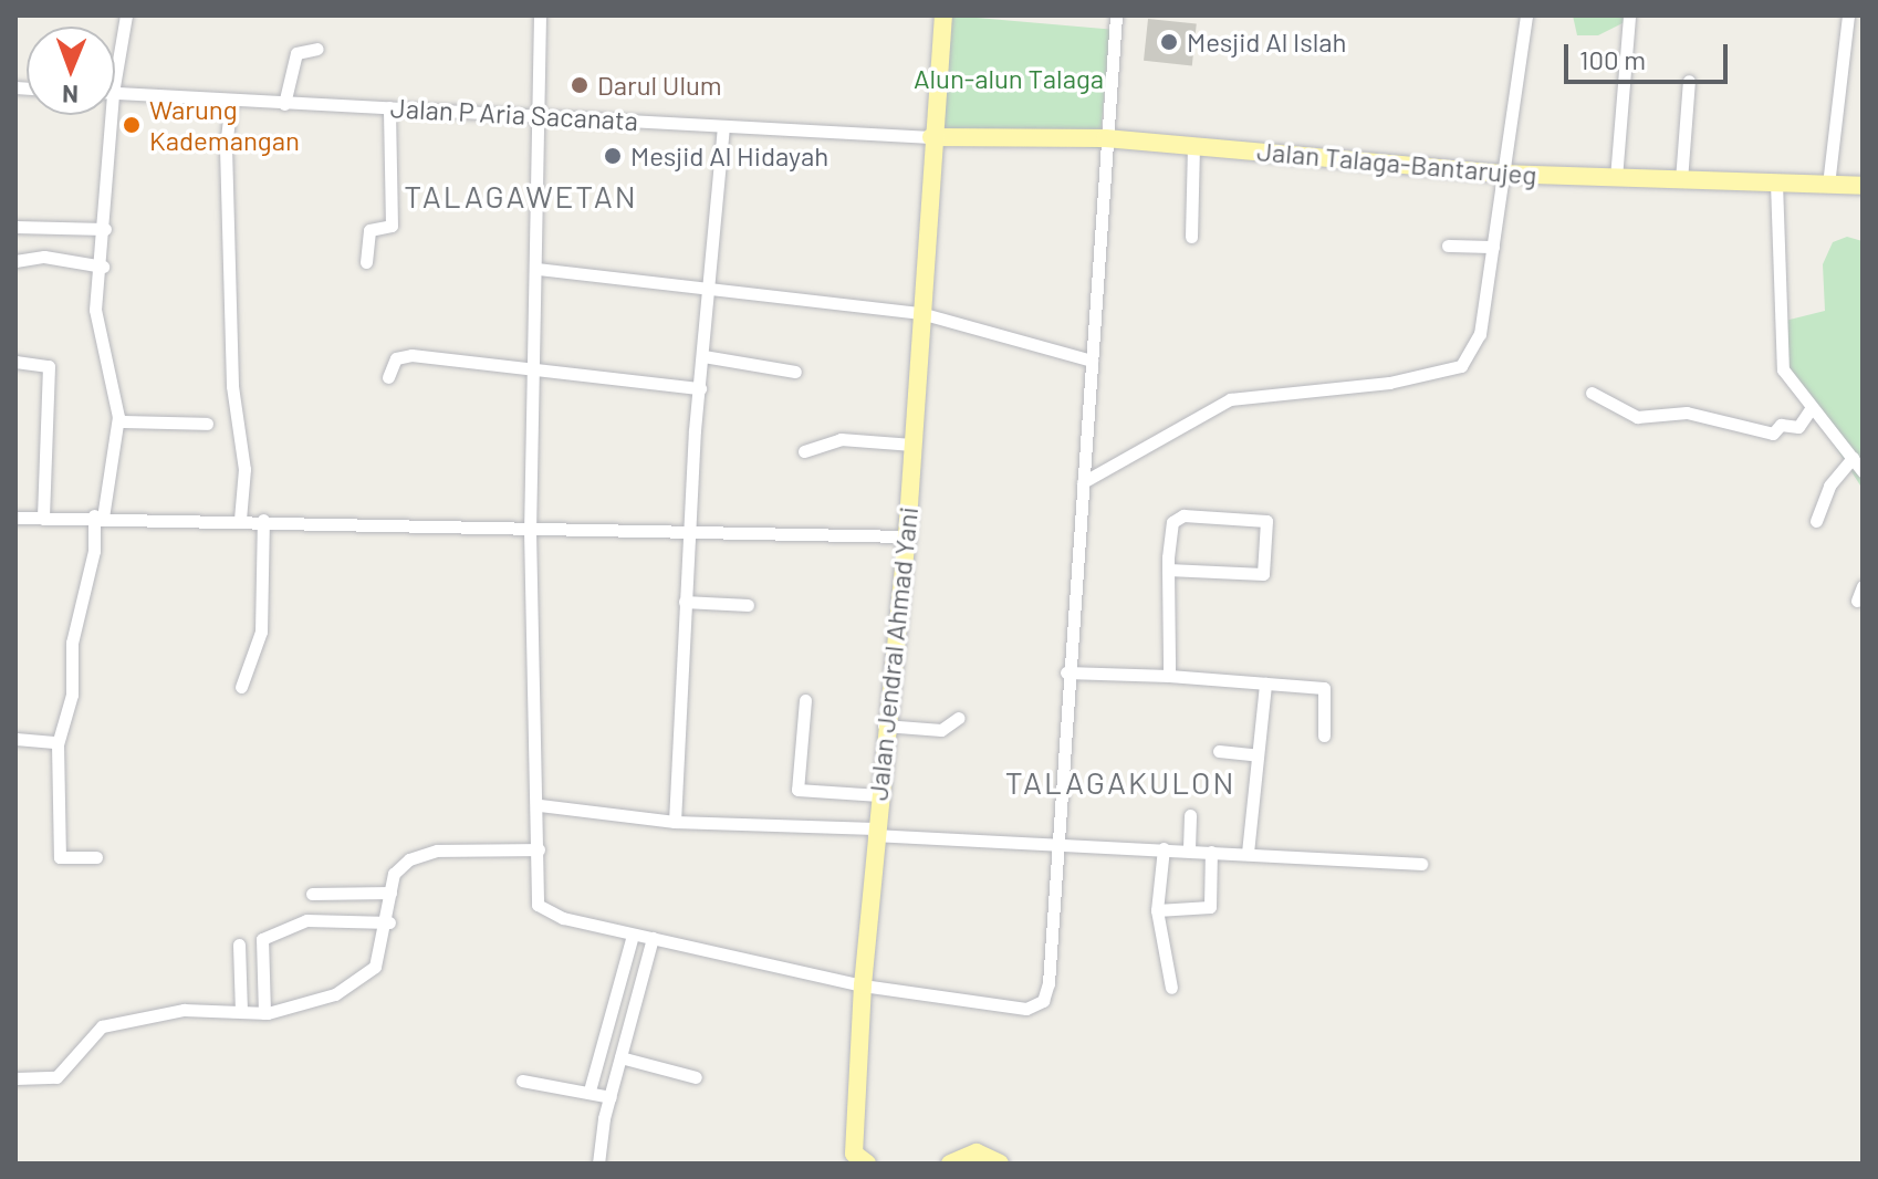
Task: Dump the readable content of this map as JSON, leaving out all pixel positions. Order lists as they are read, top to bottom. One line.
{"streets":{"main road":["Jalan Talaga-Bantarujeg","Jalan Jendral Ahmad Yani"],"street":["Jalan P Aria Sacanata"]},"crossings":[["Jalan P Aria Sacanata","Jalan Talaga-Bantarujeg"],["Jalan P Aria Sacanata","Jalan Jendral Ahmad Yani"],["Jalan Talaga-Bantarujeg","Jalan Jendral Ahmad Yani"]],"districts":["TALAGAWETAN","TALAGAKULON"],"parks":["Alun-alun Talaga"],"places":["Mesjid Al Islah","Darul Ulum","Warung Kademangan","Mesjid Al Hidayah"],"scale_bar":"100 m","north":"bottom"}
